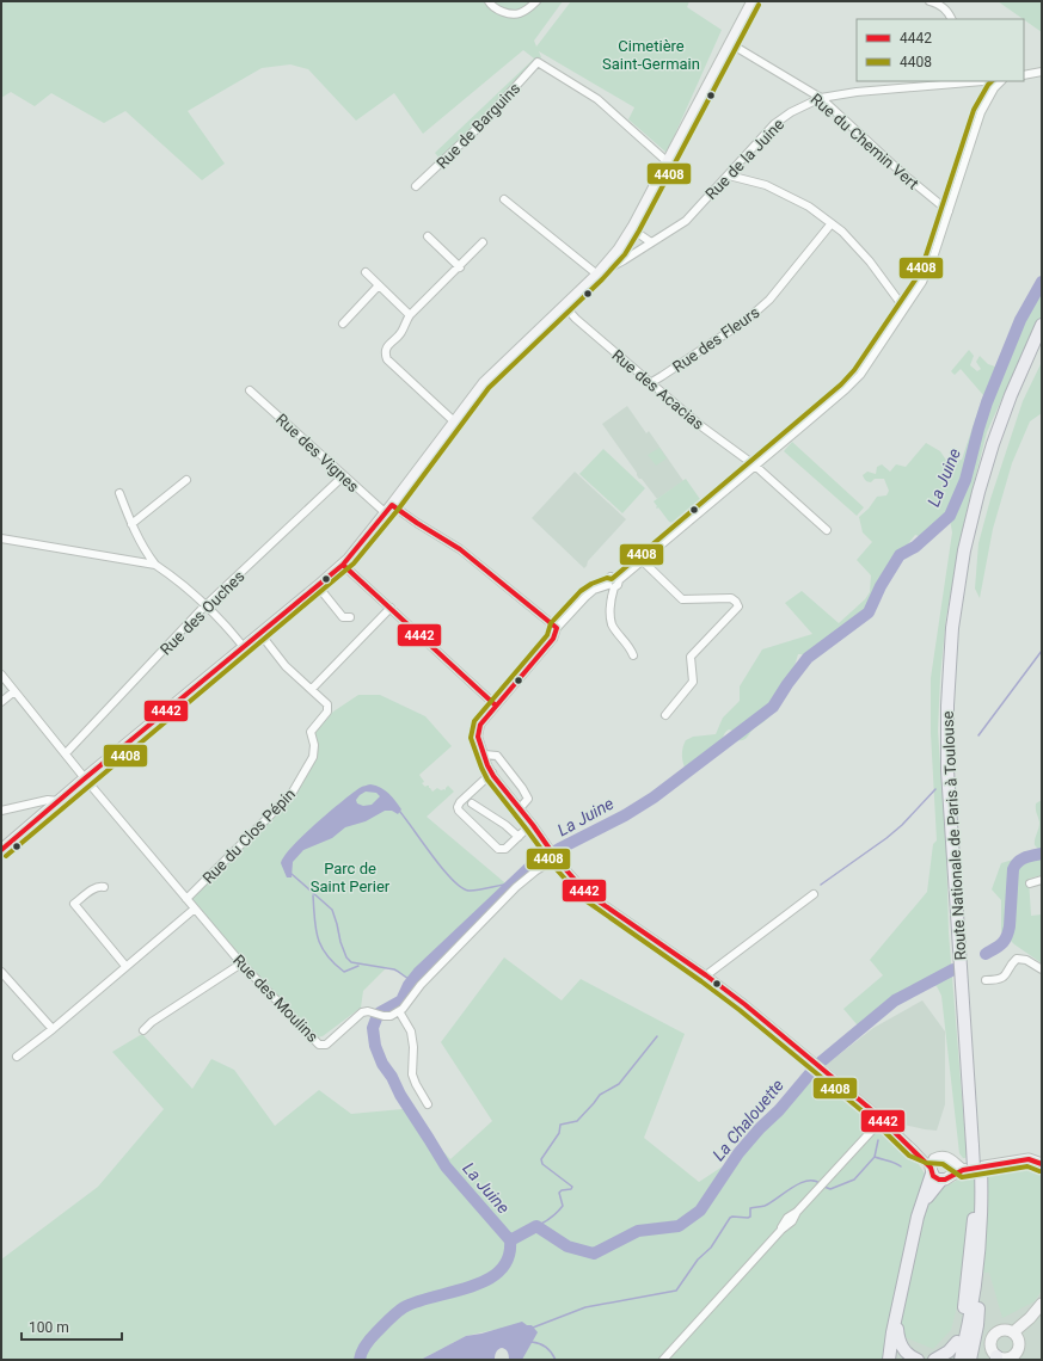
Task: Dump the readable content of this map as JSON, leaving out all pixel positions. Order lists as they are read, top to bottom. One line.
{"streets":{"main road":["Route Nationale de Paris à Toulouse"],"street":["Rue de Barguins","Rue du Chemin Vert","Rue de la Juine","Rue des Fleurs","Rue des Acacias","Rue des Vignes","Rue des Ouches","Rue du Clos Pépin","Rue des Moulins"]},"crossings":[["Rue du Chemin Vert","Rue de la Juine"],["Rue des Fleurs","Rue des Acacias"],["Rue des Vignes","Rue des Ouches"],["Rue des Ouches","Rue des Moulins"],["Rue du Clos Pépin","Rue des Moulins"]],"water":["La Juine","La Chalouette"],"parks":["Cimetière Saint-Germain","Parc de Saint Perier"],"lines":["transit line 4408","transit line 4442"],"legend":["4442","4408"],"scale_bar":"100 m"}
